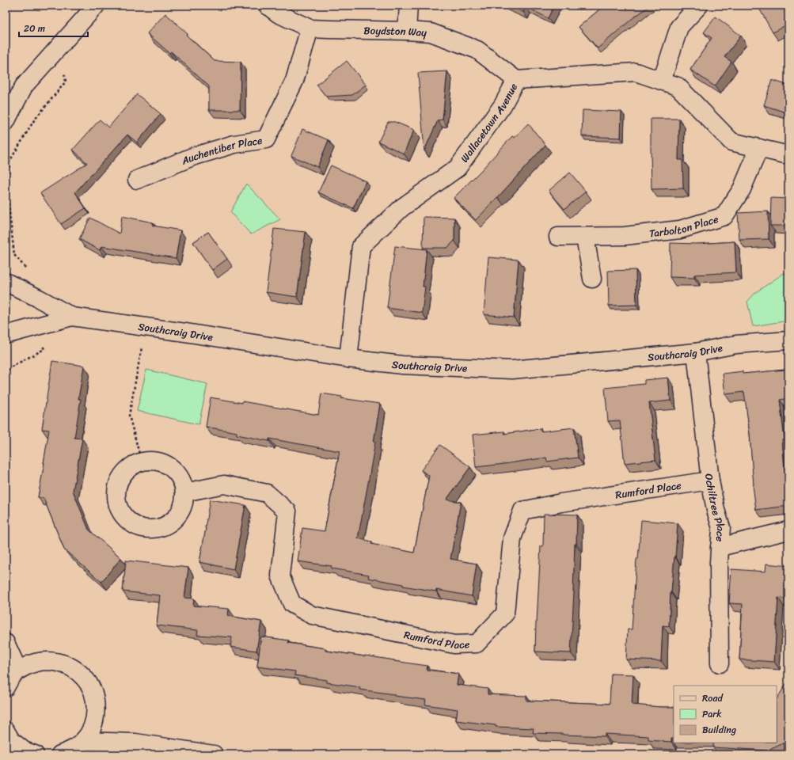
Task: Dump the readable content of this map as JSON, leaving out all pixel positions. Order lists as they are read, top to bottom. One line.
{"streets":{"street":["Boydston Way","Wallacetown Avenue","Auchentiber Place","Tarbolton Place","Southcraig Drive","Rumford Place","Ochiltree Place"]},"crossings":[["Boydston Way","Wallacetown Avenue"],["Boydston Way","Auchentiber Place"],["Wallacetown Avenue","Tarbolton Place"],["Wallacetown Avenue","Southcraig Drive"],["Southcraig Drive","Ochiltree Place"],["Rumford Place","Ochiltree Place"]],"legend":["Road","Park","Building"],"scale_bar":"20 m"}
